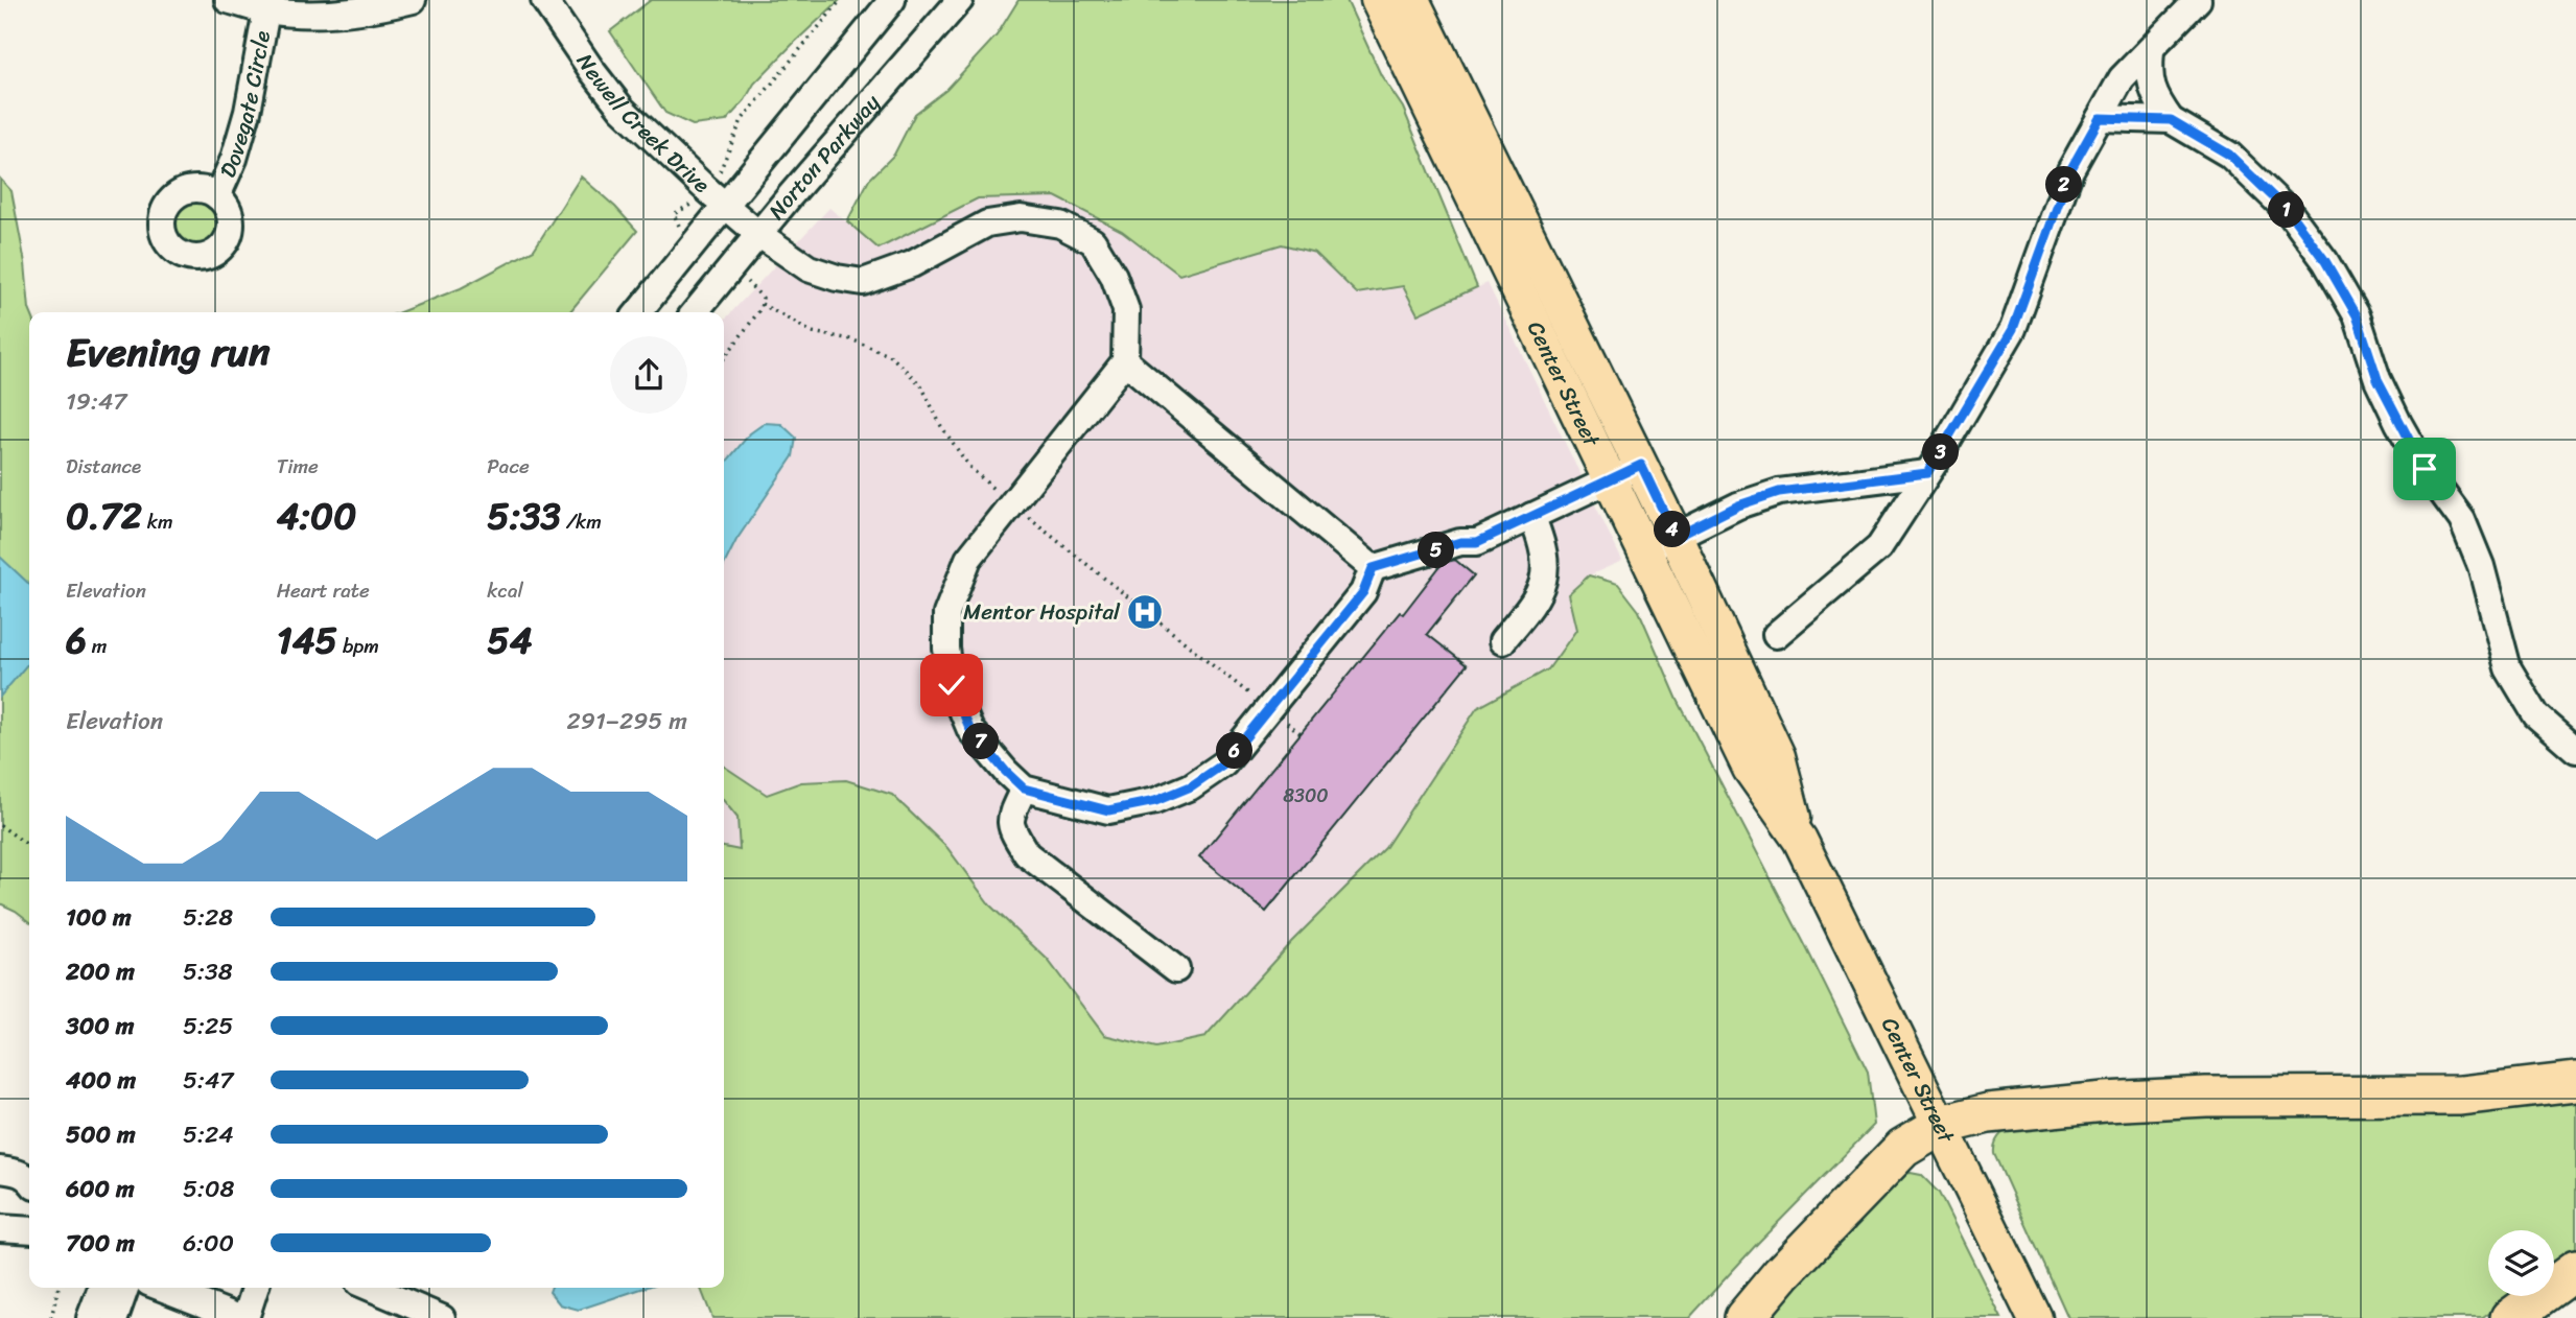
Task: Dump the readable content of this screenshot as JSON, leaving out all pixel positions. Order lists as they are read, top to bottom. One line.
{"streets":{"main road":["Center Street"],"street":["Dovegate Circle","Newell Creek Drive","Norton Parkway"]},"crossings":[["Newell Creek Drive","Norton Parkway"]],"places":{"hospital":["Mentor Hospital"]},"house_numbers":["8300"],"page":{"pins":["2","1","3","4","5","7","6"],"heading":["Evening run","19:47"],"stats":[["Distance","0.72 km"],["Time","4:00"],["Pace","5:33 /km"],["Elevation","6 m"],["Heart rate","145 bpm"],["kcal","54"]],"chart":["Elevation","291–295 m"],"list":[{"name":"100 m","note":"5:28"},{"name":"200 m","note":"5:38"},{"name":"300 m","note":"5:25"},{"name":"400 m","note":"5:47"},{"name":"500 m","note":"5:24"},{"name":"600 m","note":"5:08"},{"name":"700 m","note":"6:00"}]}}
